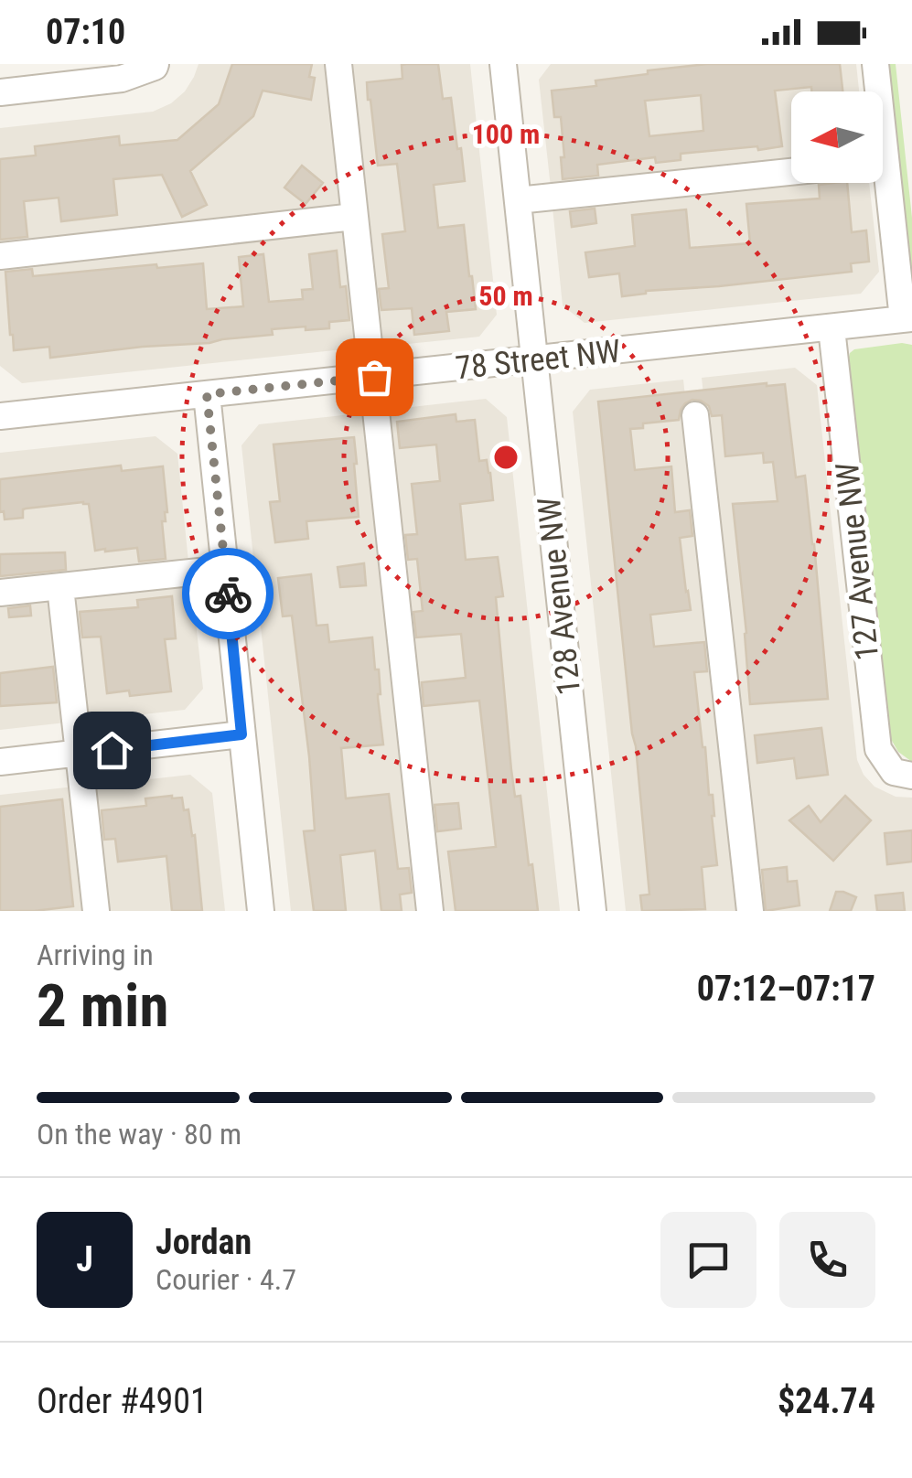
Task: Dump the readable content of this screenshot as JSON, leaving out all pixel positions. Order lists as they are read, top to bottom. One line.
{"streets":{"street":["78 Street NW","127 Avenue NW","128 Avenue NW"]},"crossings":[["78 Street NW","127 Avenue NW"],["78 Street NW","128 Avenue NW"]],"north":"left","page":{"status":"07:10","heading":["2 min","Arriving in","07:12–07:17"],"panel":["Jordan","Courier · 4.7","Order #4901","$24.74"],"bar":"On the way · 80 m","round":"J"},"rings":["100 m","50 m"]}
